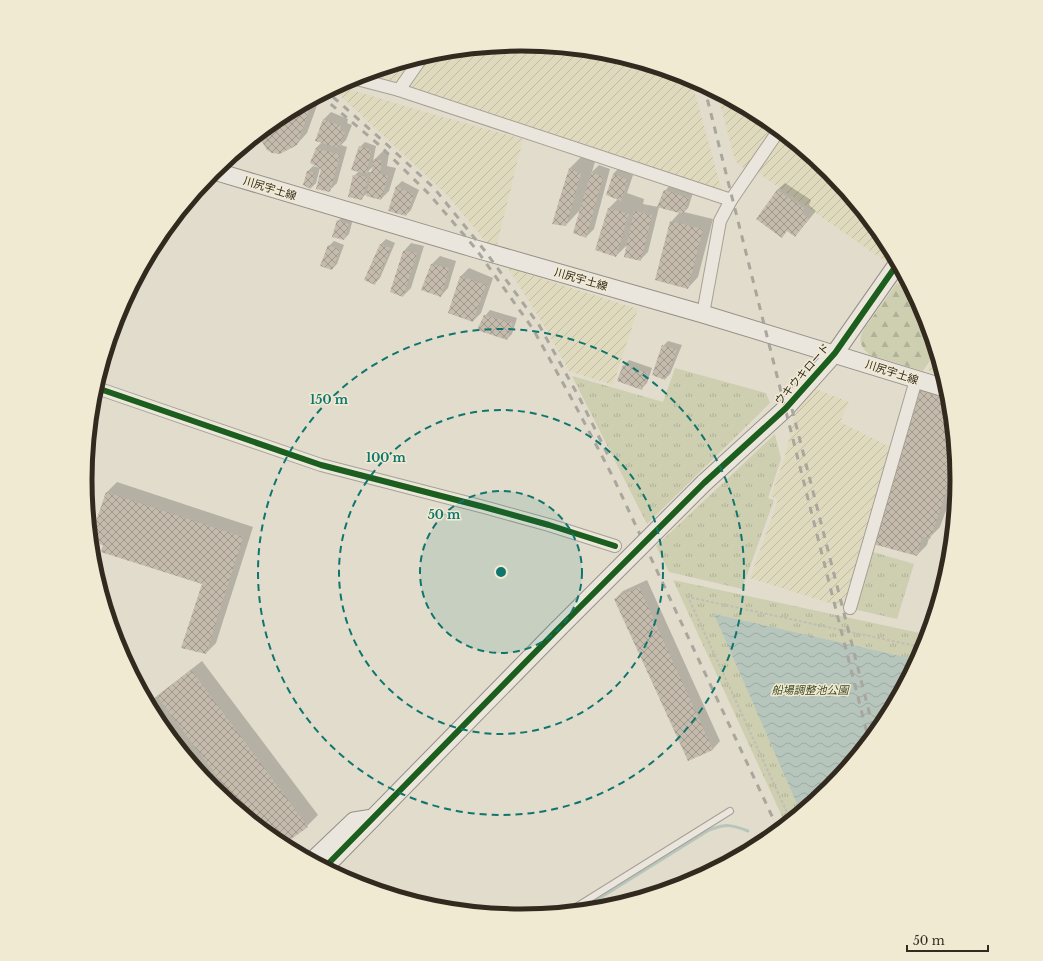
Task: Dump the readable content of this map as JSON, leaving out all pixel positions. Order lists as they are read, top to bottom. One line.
{"streets":{"street":["川尻宇土線","ウキウキロード"]},"crossings":[["川尻宇土線","ウキウキロード"]],"parks":["船場調整池公園"],"scale_bar":"50 m","rings":["150 m","100 m","50 m"]}
